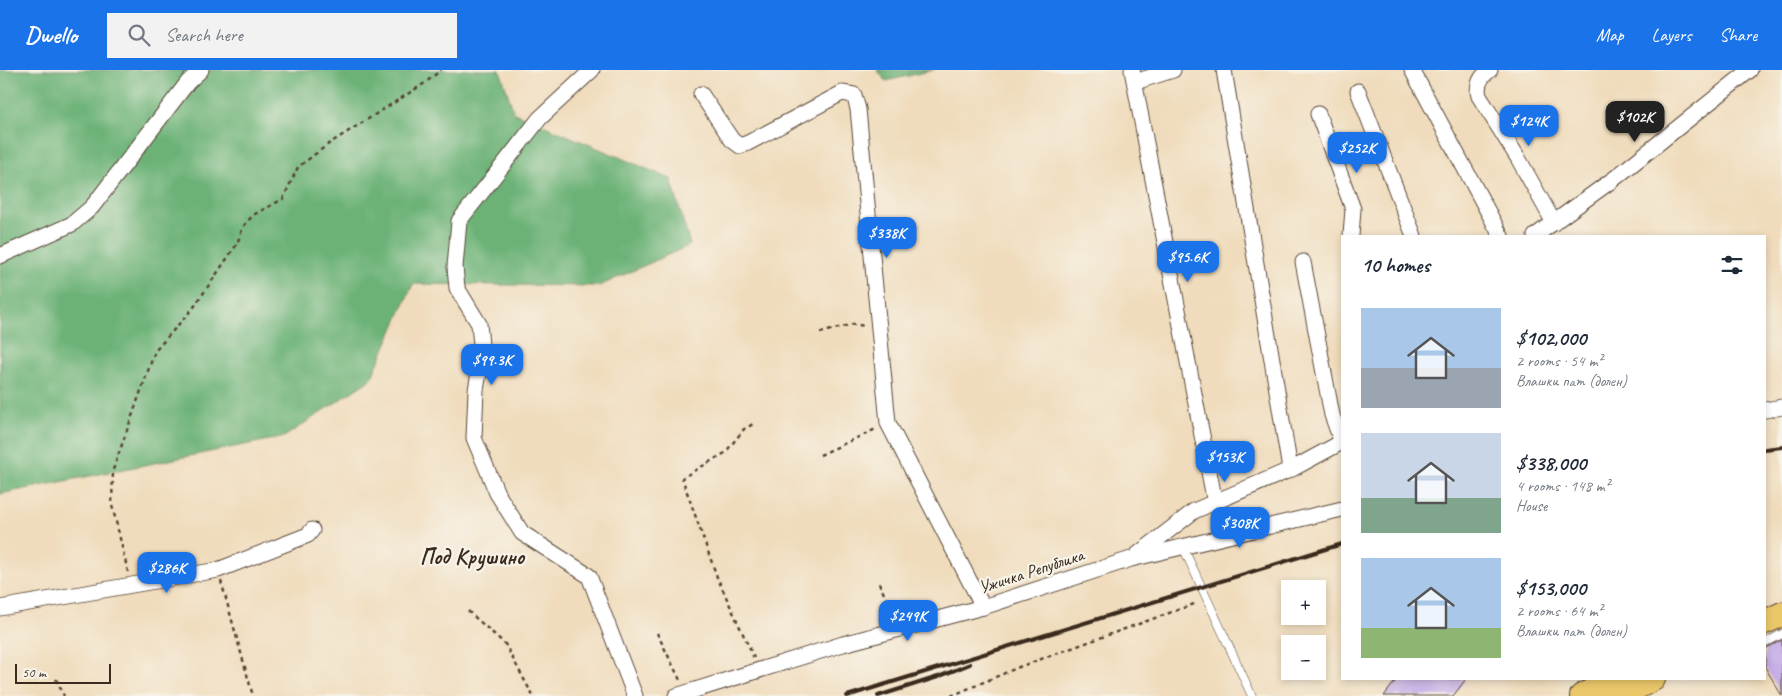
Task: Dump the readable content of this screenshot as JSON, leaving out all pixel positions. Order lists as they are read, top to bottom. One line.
{"streets":{"street":["Ужичка Република"]},"districts":["Под Крушино"],"scale_bar":"50 m","page":{"header":"Dwello","search":"Search here","nav":["Map","Layers","Share"],"price":["$102K","$124K","$252K","$338K","$95.6K","$99.3K","$153K","$308K","$286K","$249K"],"heading":"10 homes","list":[{"name":"$102,000","note":"2 rooms · 54 m² · Влашки пат (долен)"},{"name":"$338,000","note":"4 rooms · 148 m² · House"},{"name":"$153,000","note":"2 rooms · 64 m² · Влашки пат (долен)"}],"map_buttons":["+","−"],"scale":"50 m"}}
